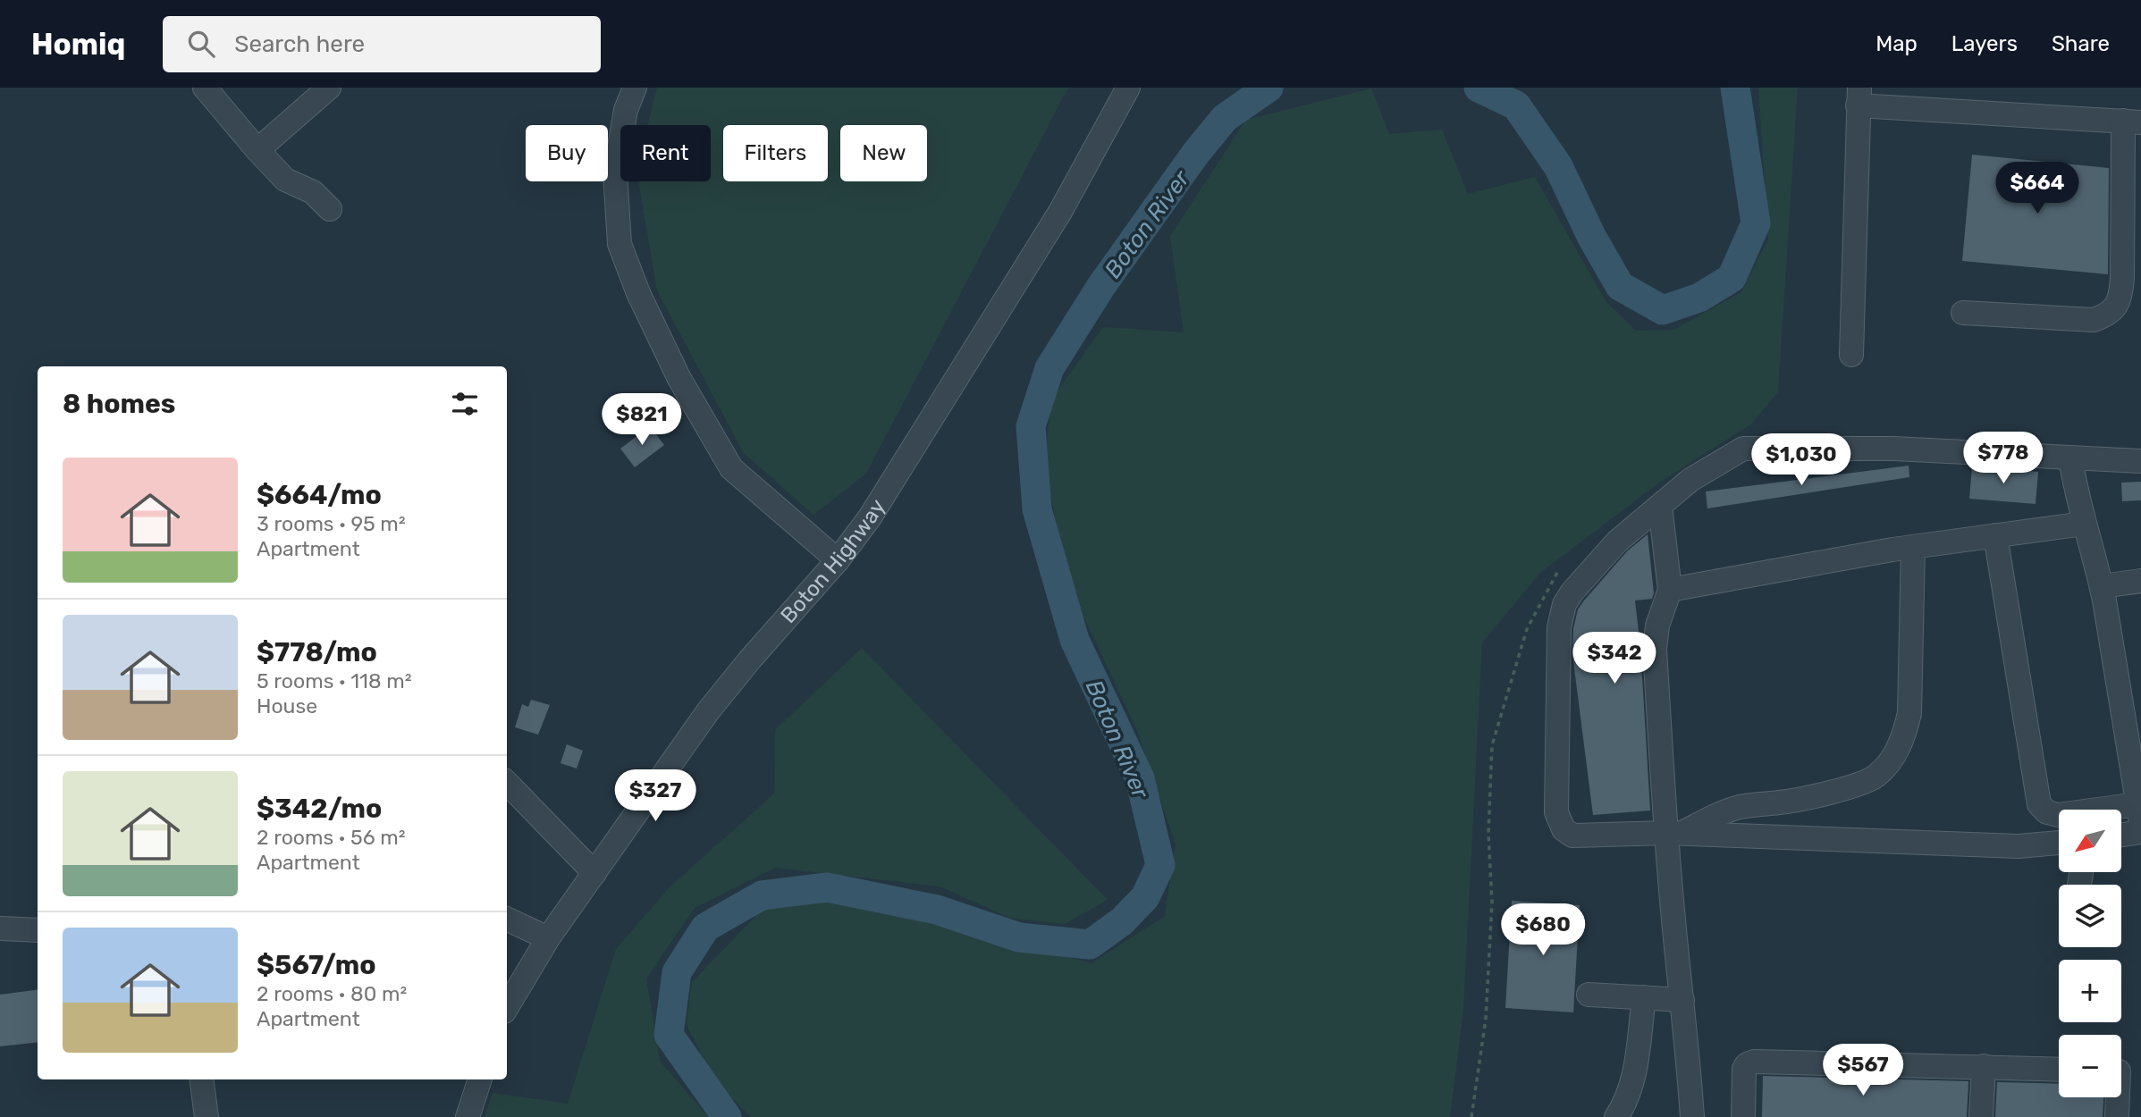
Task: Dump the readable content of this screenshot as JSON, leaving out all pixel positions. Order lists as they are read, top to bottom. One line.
{"streets":{"street":["Boton Highway"]},"water":["Boton River"],"north":"bottom left","page":{"header":"Homiq","search":"Search here","nav":["Map","Layers","Share"],"chip":["Buy","Rent","Filters","New"],"price":["$664","$821","$778","$1,030","$342","$327","$680","$567"],"heading":"8 homes","list":[{"name":"$664/mo","note":"3 rooms · 95 m² · Apartment"},{"name":"$778/mo","note":"5 rooms · 118 m² · House"},{"name":"$342/mo","note":"2 rooms · 56 m² · Apartment"},{"name":"$567/mo","note":"2 rooms · 80 m² · Apartment"}],"map_buttons":["+","−"]}}
